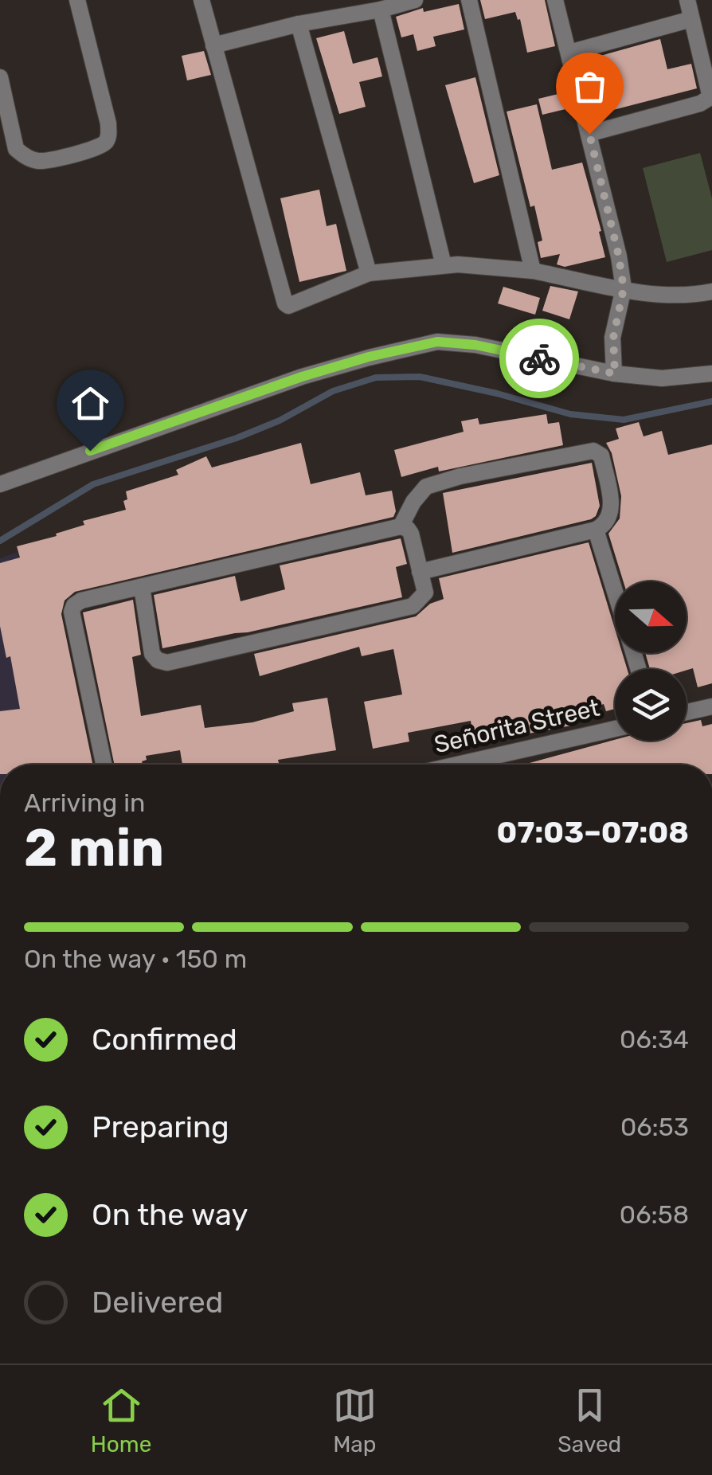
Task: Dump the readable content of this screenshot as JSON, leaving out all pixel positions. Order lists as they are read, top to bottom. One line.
{"streets":{"street":["Señorita Street"]},"north":"right","page":{"heading":["2 min","Arriving in","07:03–07:08"],"bar":"On the way · 150 m","list":[["Confirmed","06:34"],["Preparing","06:53"],["On the way","06:58"],"Delivered"],"tabs":["Home","Map","Saved"]}}
